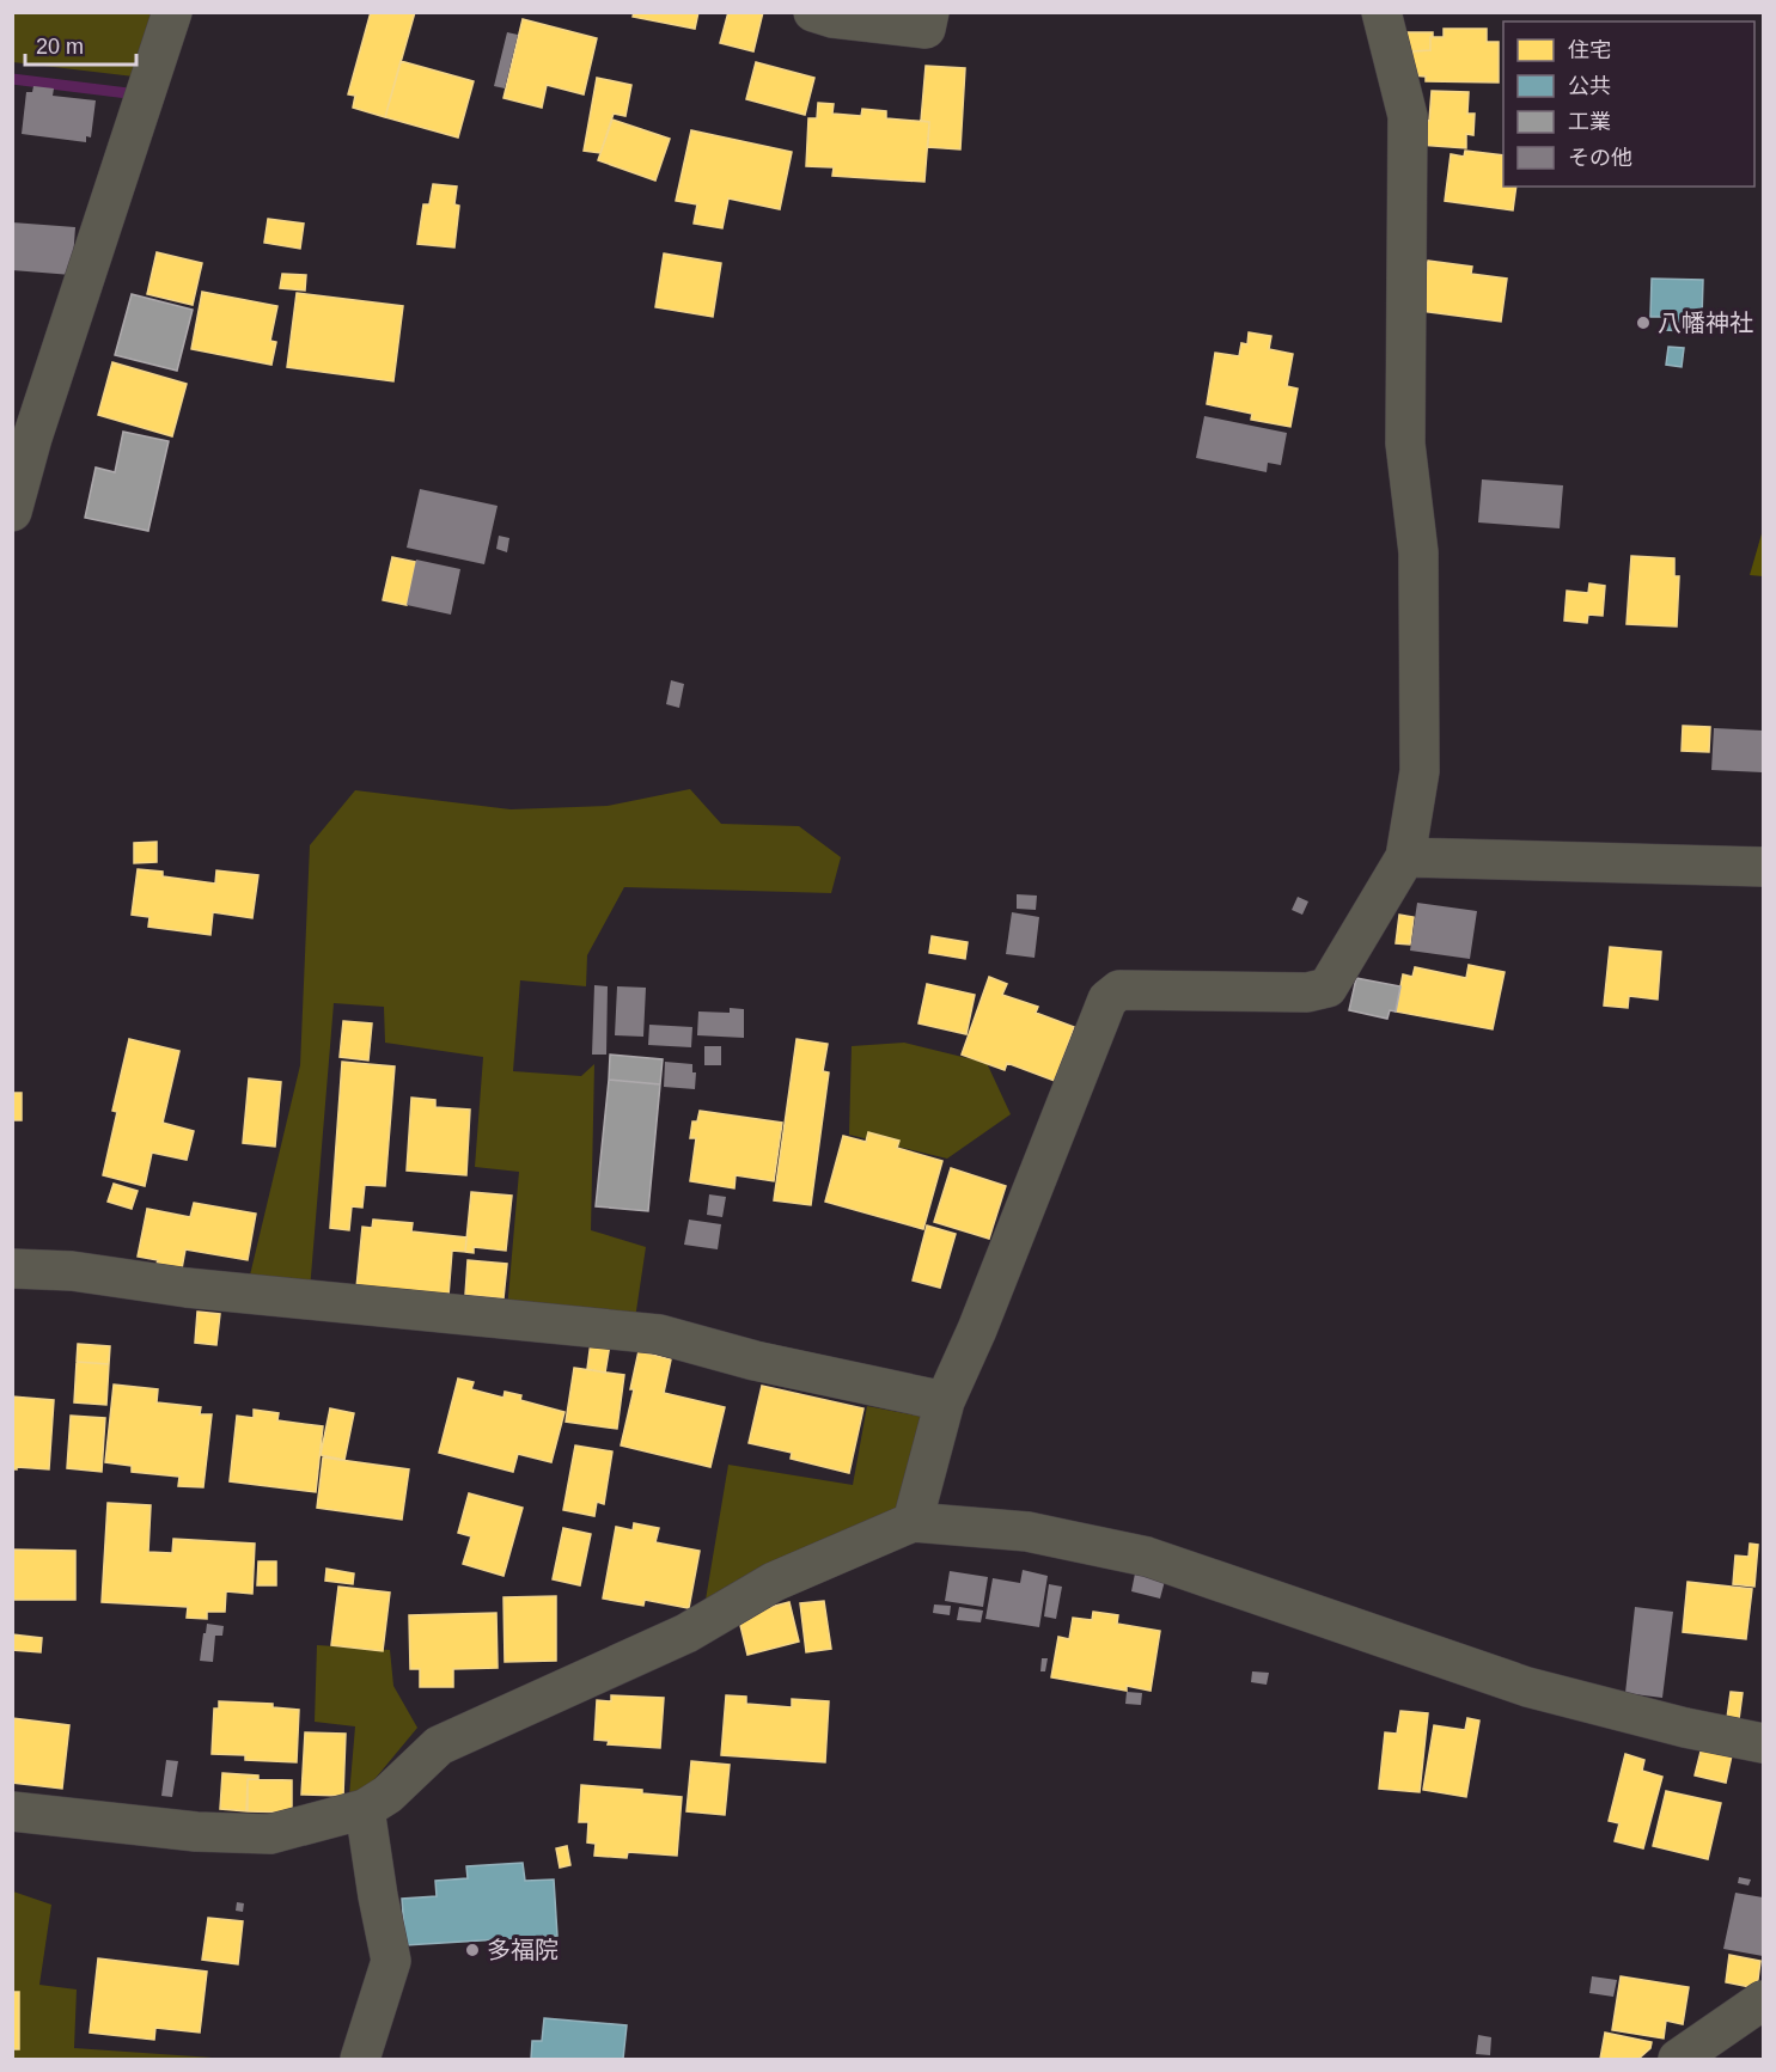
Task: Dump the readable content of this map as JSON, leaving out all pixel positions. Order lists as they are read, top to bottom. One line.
{"places":["八幡神社","多福院"],"legend":["住宅","公共","工業","その他"],"scale_bar":"20 m"}
